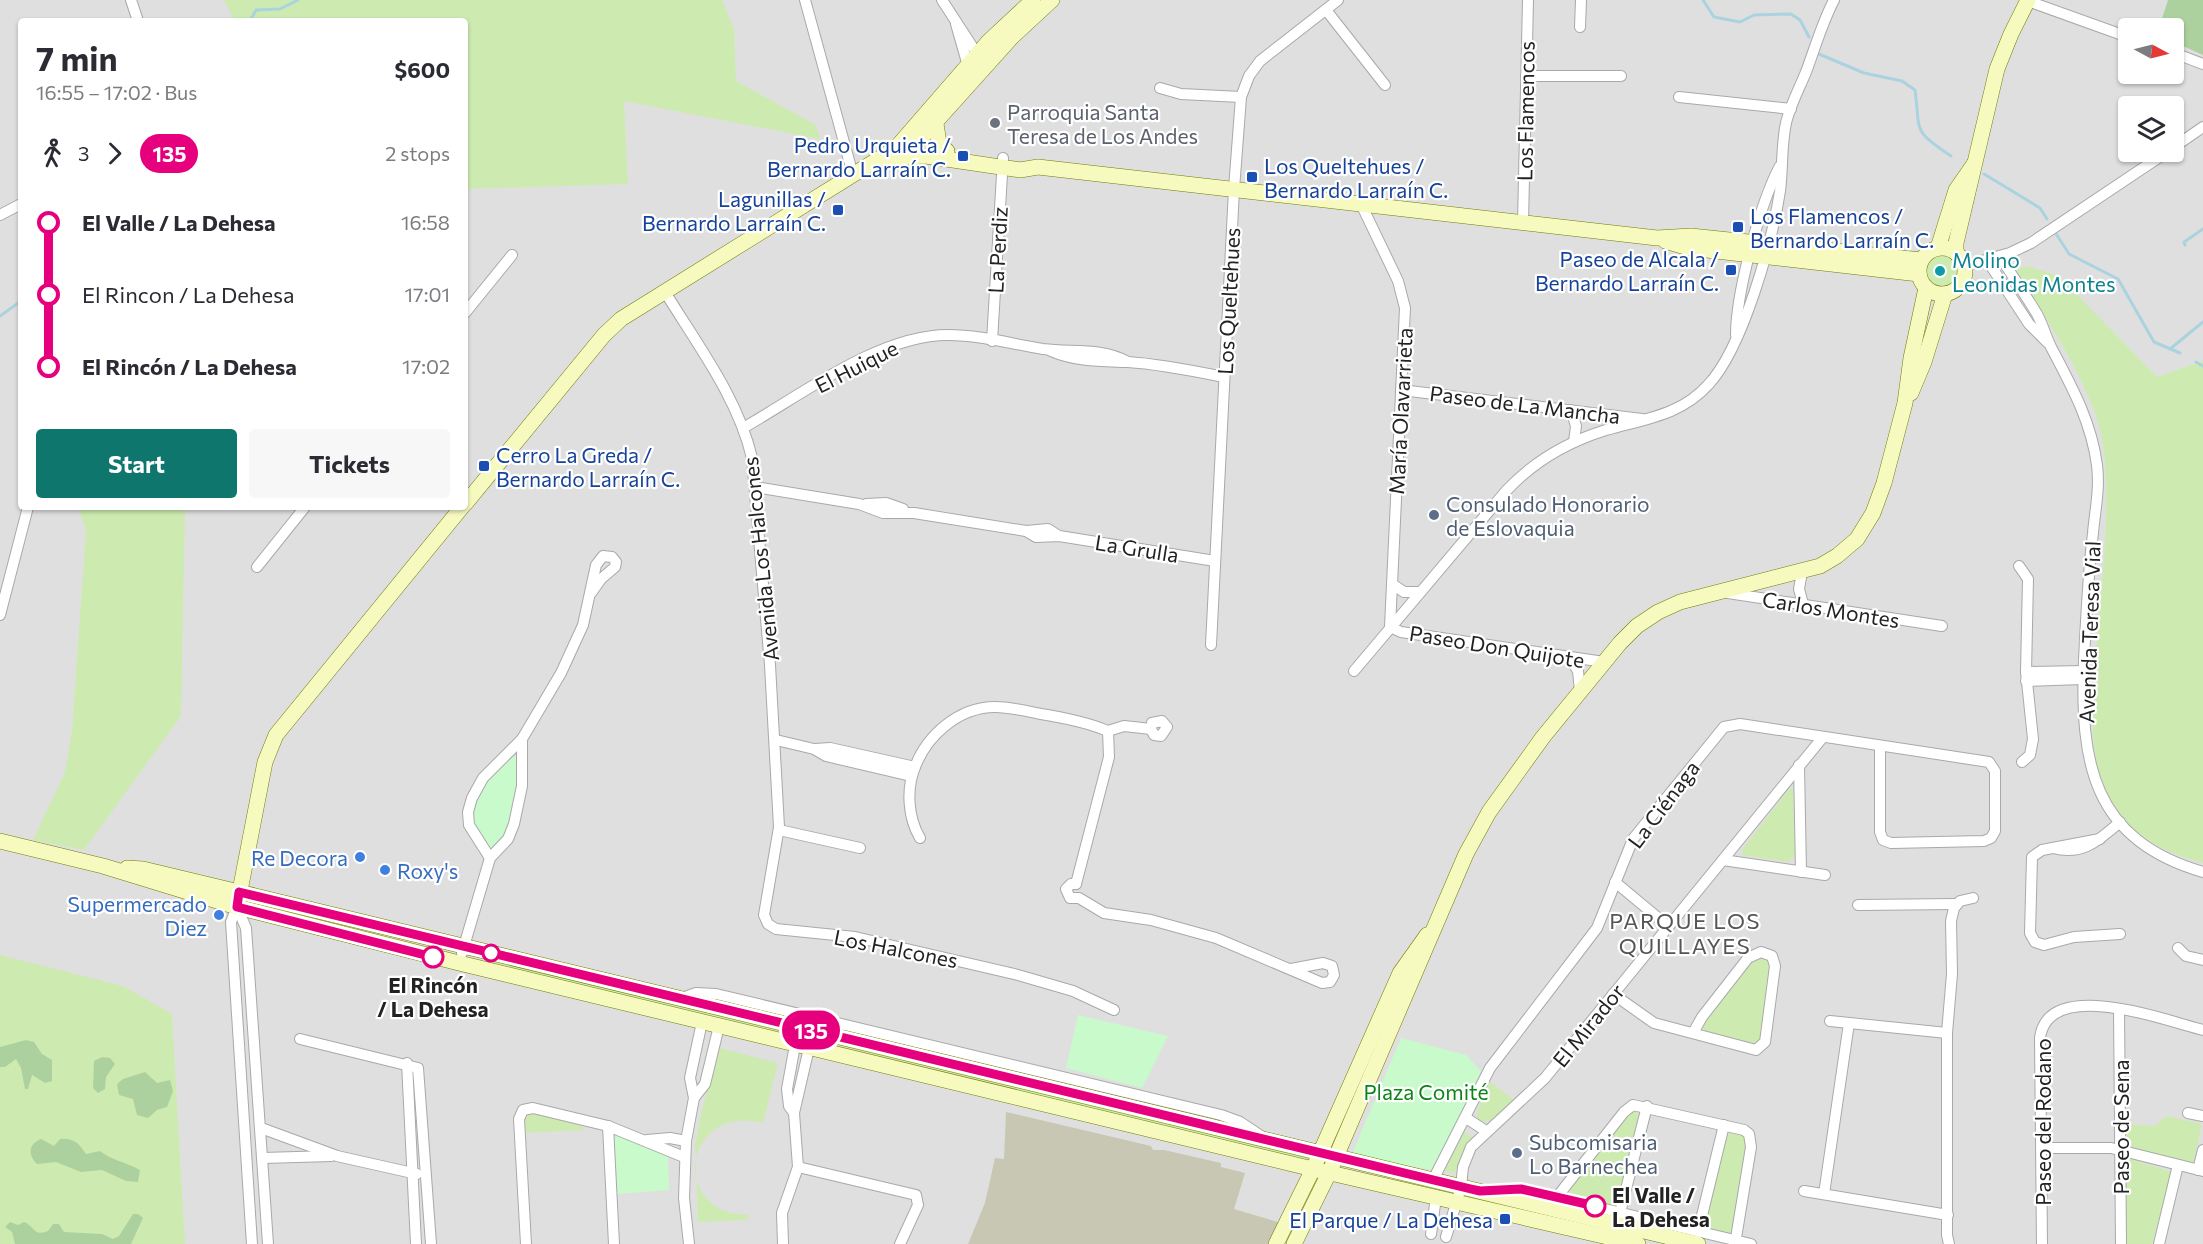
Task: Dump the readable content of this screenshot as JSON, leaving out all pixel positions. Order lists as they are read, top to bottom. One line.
{"streets":{"street":["Los Flamencos","La Perdiz","Los Queltehues","El Huique","Paseo de La Mancha","María Olavarrieta","La Grulla","Avenida Los Halcones","Carlos Montes","Avenida Teresa Vial","Paseo Don Quijote","La Ciénaga","Los Halcones","El Mirador","Paseo del Rodano","Paseo de Sena"]},"crossings":[["La Perdiz","El Huique"],["Los Queltehues","El Huique"],["Los Queltehues","La Grulla"],["El Huique","Avenida Los Halcones"],["Paseo de La Mancha","María Olavarrieta"],["María Olavarrieta","Paseo Don Quijote"],["La Grulla","Avenida Los Halcones"],["Avenida Los Halcones","Los Halcones"],["La Ciénaga","El Mirador"],["Paseo del Rodano","Paseo de Sena"]],"districts":["PARQUE LOS QUILLAYES"],"parks":["Plaza Comité"],"places":{"other":["Parroquia Santa Teresa de Los Andes","Molino Leonidas Montes","Consulado Honorario de Eslovaquia","Re Decora","Roxy's","Supermercado Diez","El Rincón / La Dehesa","Subcomisaria Lo Barnechea","El Valle / La Dehesa"],"transit":["Pedro Urquieta / Bernardo Larraín C.","Los Queltehues / Bernardo Larraín C.","Lagunillas / Bernardo Larraín C.","Los Flamencos / Bernardo Larraín C.","Paseo de Alcala / Bernardo Larraín C.","Cerro La Greda / Bernardo Larraín C.","El Parque / La Dehesa"]},"lines":["bus line 135"],"north":"right","page":{"on_map":"135","heading":["7 min","16:55 – 17:02 · Bus","$600"],"legs":["3","135","2 stops"],"list":[{"name":"El Valle / La Dehesa","value":"16:58"},{"name":"El Rincon / La Dehesa","value":"17:01"},{"name":"El Rincón / La Dehesa","value":"17:02"}],"buttons":["Start","Tickets"]}}
